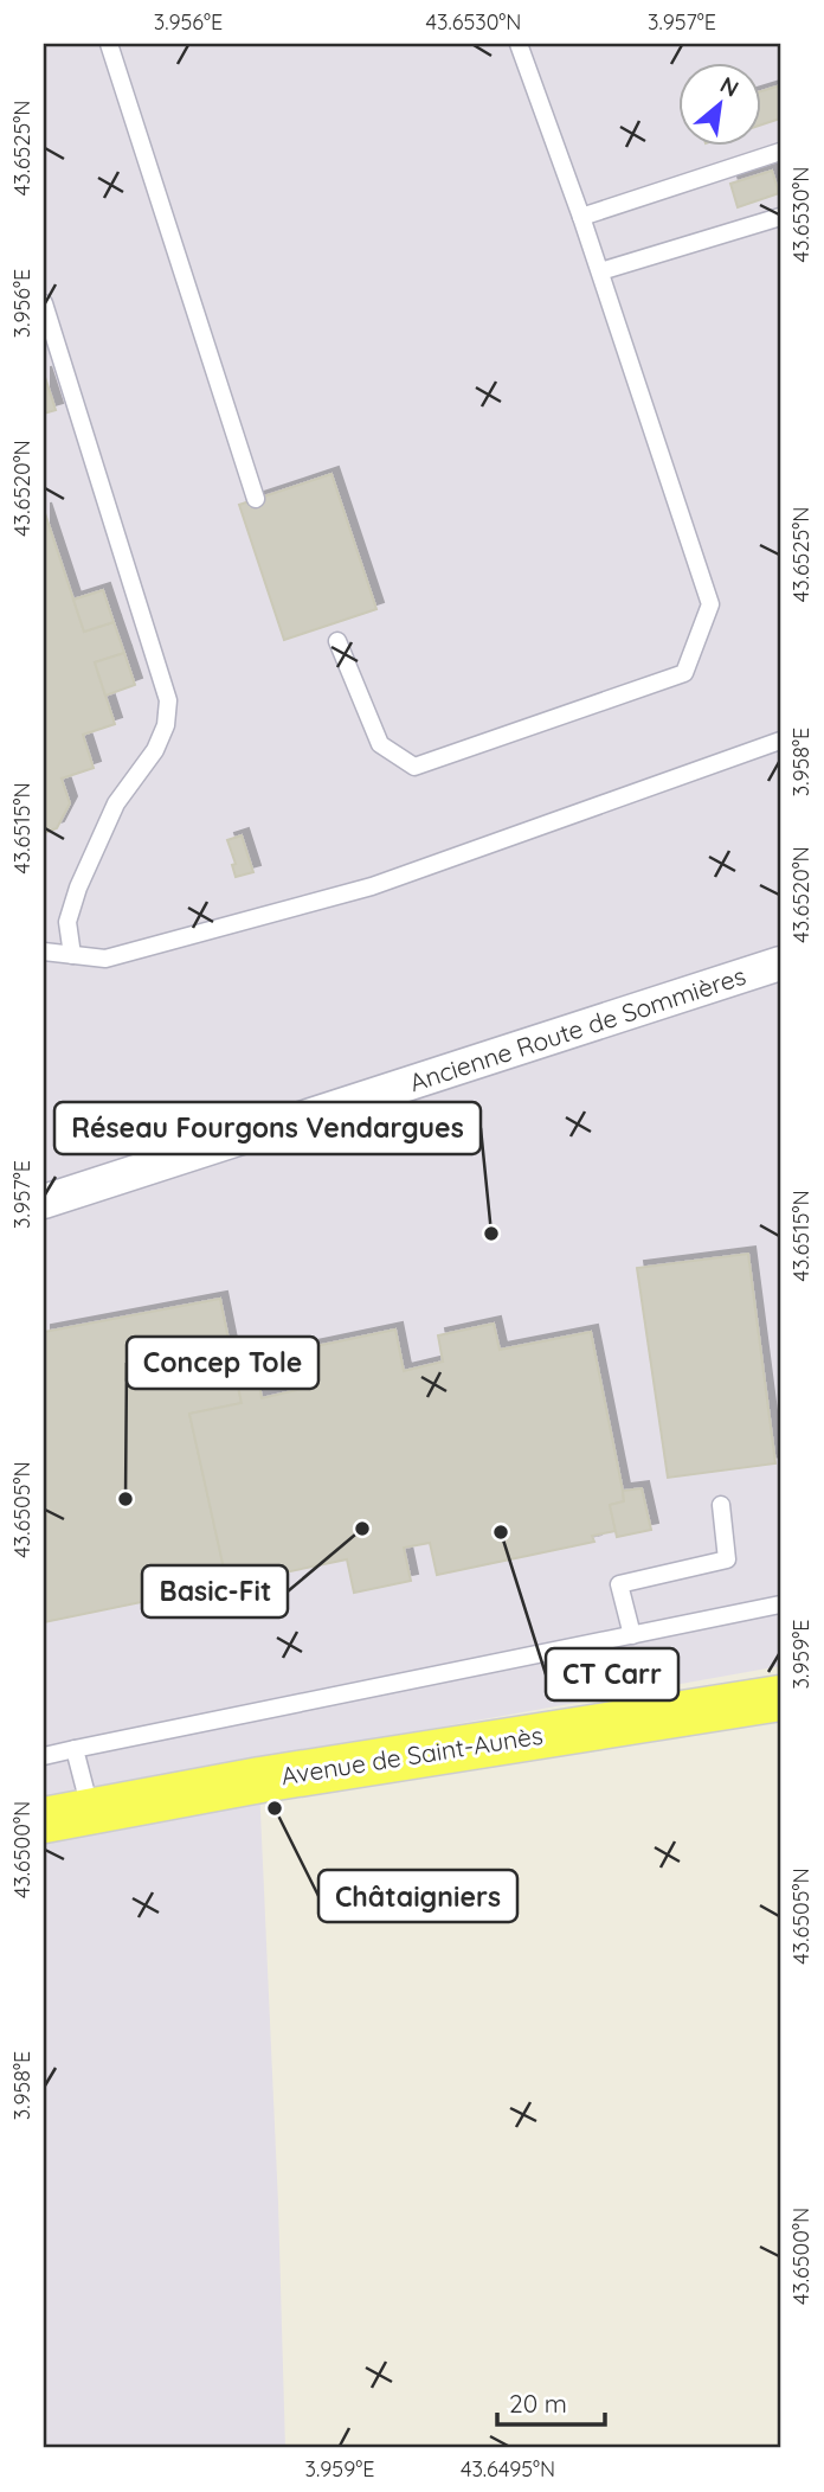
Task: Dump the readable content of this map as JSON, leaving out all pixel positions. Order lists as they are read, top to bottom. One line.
{"streets":{"main road":["Avenue de Saint-Aunès"],"street":["Ancienne Route de Sommières"]},"places":["Réseau Fourgons Vendargues","Concep Tole","Basic-Fit","CT Carr","Châtaigniers"],"scale_bar":"20 m","north":"top right","coordinates":["3.956°E","43.6530°N","3.957°E","43.6525°N","43.6520°N","3.958°E","43.6515°N","43.6505°N","3.959°E","43.6500°N","43.6495°N"]}
